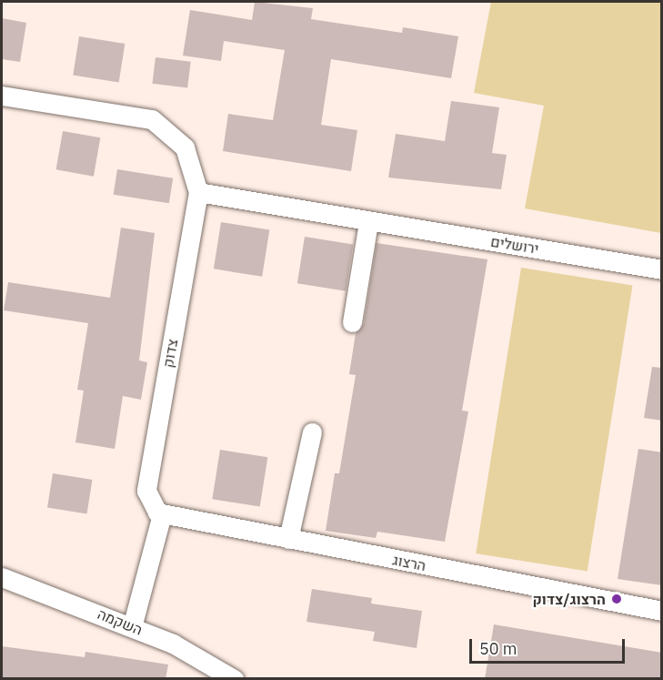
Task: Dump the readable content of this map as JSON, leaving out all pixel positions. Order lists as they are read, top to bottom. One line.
{"streets":{"street":["ירושלים","צדוק","הרצוג","השקמה"]},"crossings":[["ירושלים","צדוק"],["צדוק","הרצוג"]],"places":["הרצוג/צדוק"],"scale_bar":"50 m"}
